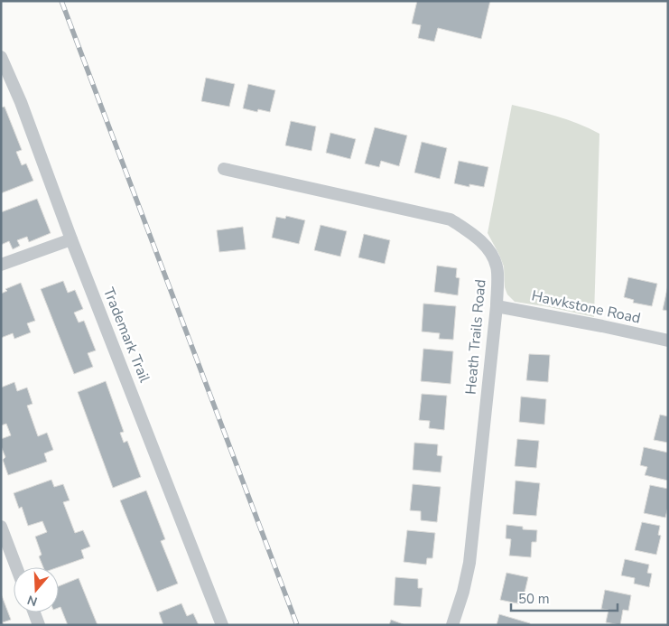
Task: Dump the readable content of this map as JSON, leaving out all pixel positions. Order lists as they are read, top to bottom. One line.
{"streets":{"street":["Hawkstone Road","Trademark Trail","Heath Trails Road"]},"crossings":[["Hawkstone Road","Heath Trails Road"]],"scale_bar":"50 m","north":"bottom"}
